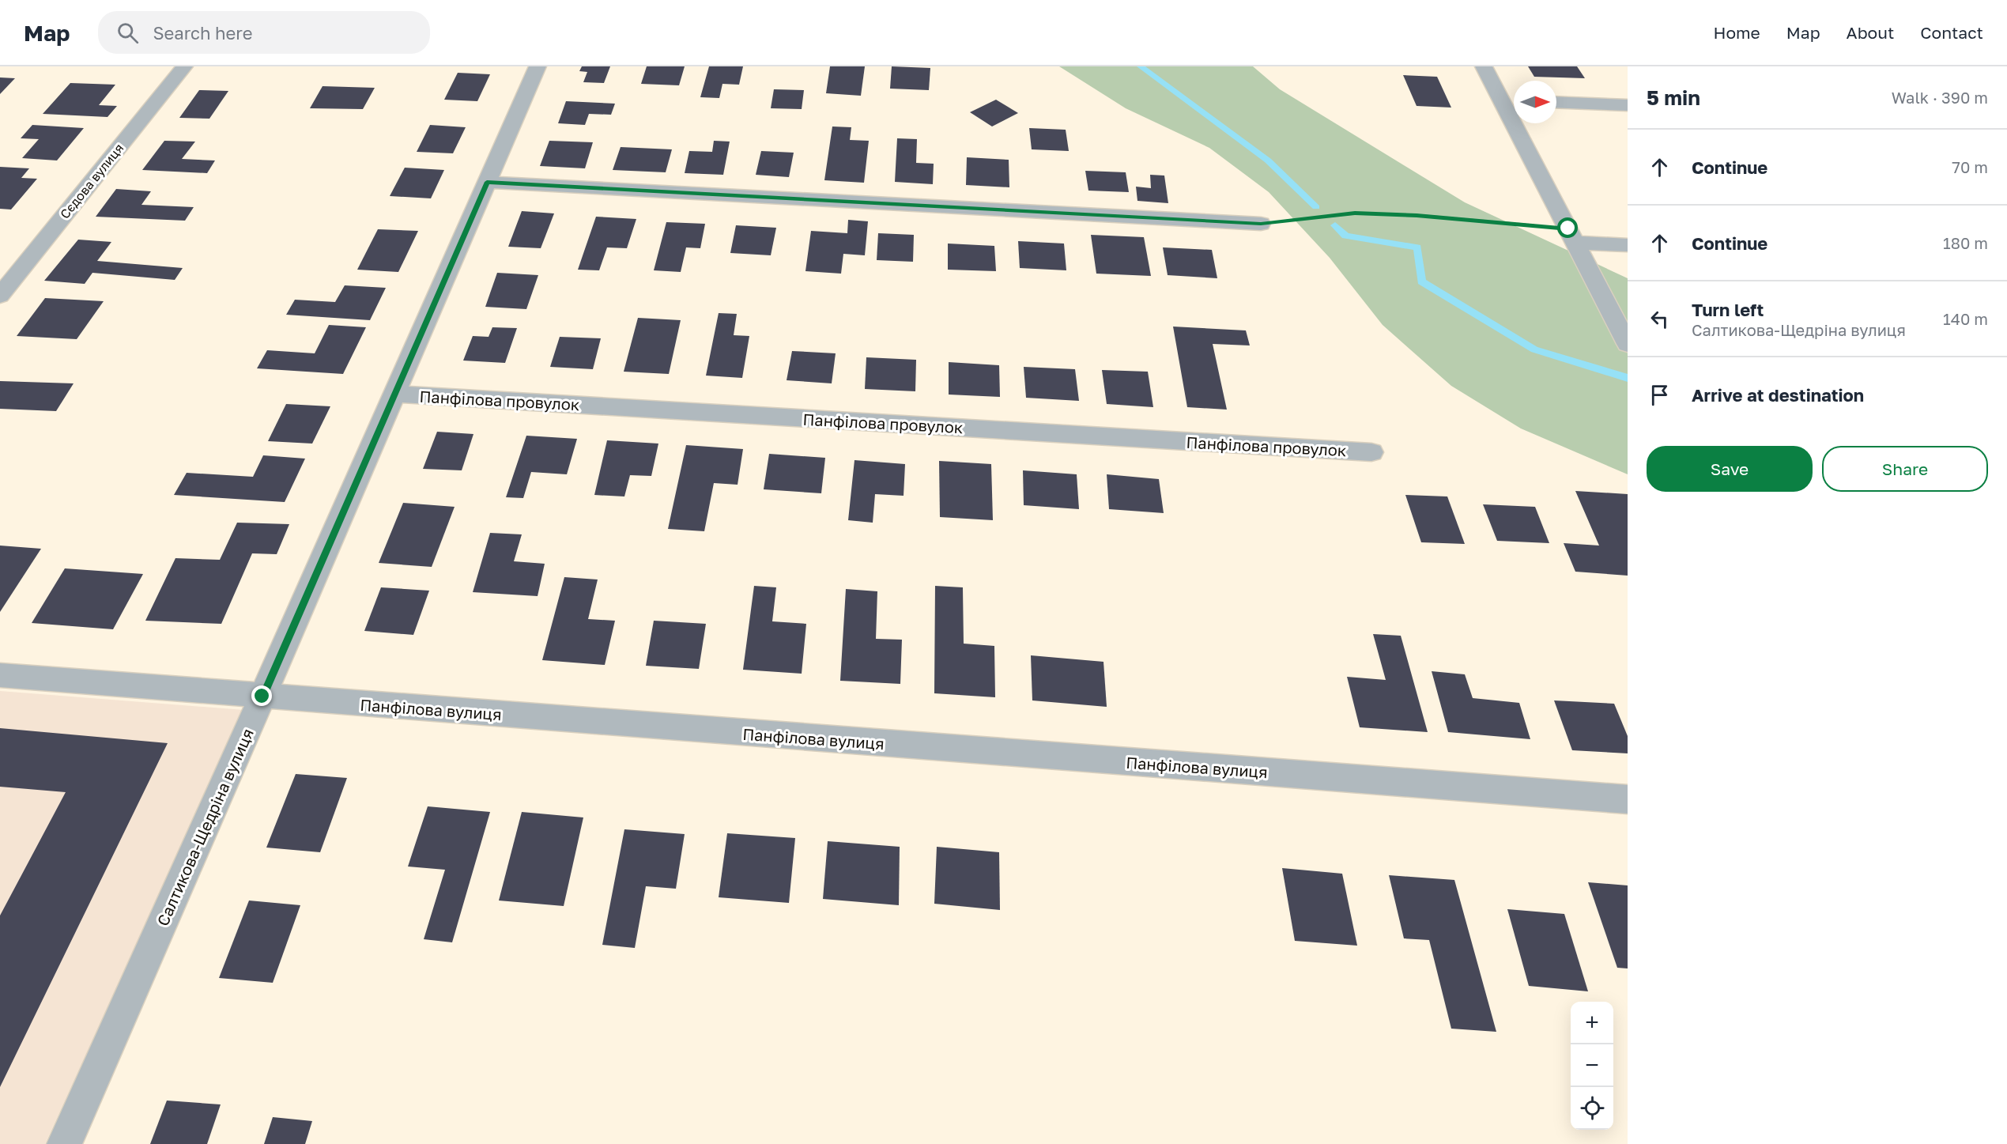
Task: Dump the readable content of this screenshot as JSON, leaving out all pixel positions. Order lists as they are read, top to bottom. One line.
{"streets":{"street":["Сєдова вулиця","Панфілова провулок","Панфілова вулиця","Салтикова-Щедріна вулиця"]},"crossings":[["Панфілова провулок","Салтикова-Щедріна вулиця"],["Панфілова вулиця","Салтикова-Щедріна вулиця"]],"north":"right","page":{"header":"Map","search":"Search here","nav":["Home","Map","About","Contact"],"heading":["5 min","Walk · 390 m"],"list":[["Continue","70 m"],["Continue","180 m"],["Turn left","Салтикова-Щедріна вулиця","140 m"],"Arrive at destination"],"buttons":["Save","Share"],"map_buttons":["+","−"]}}
